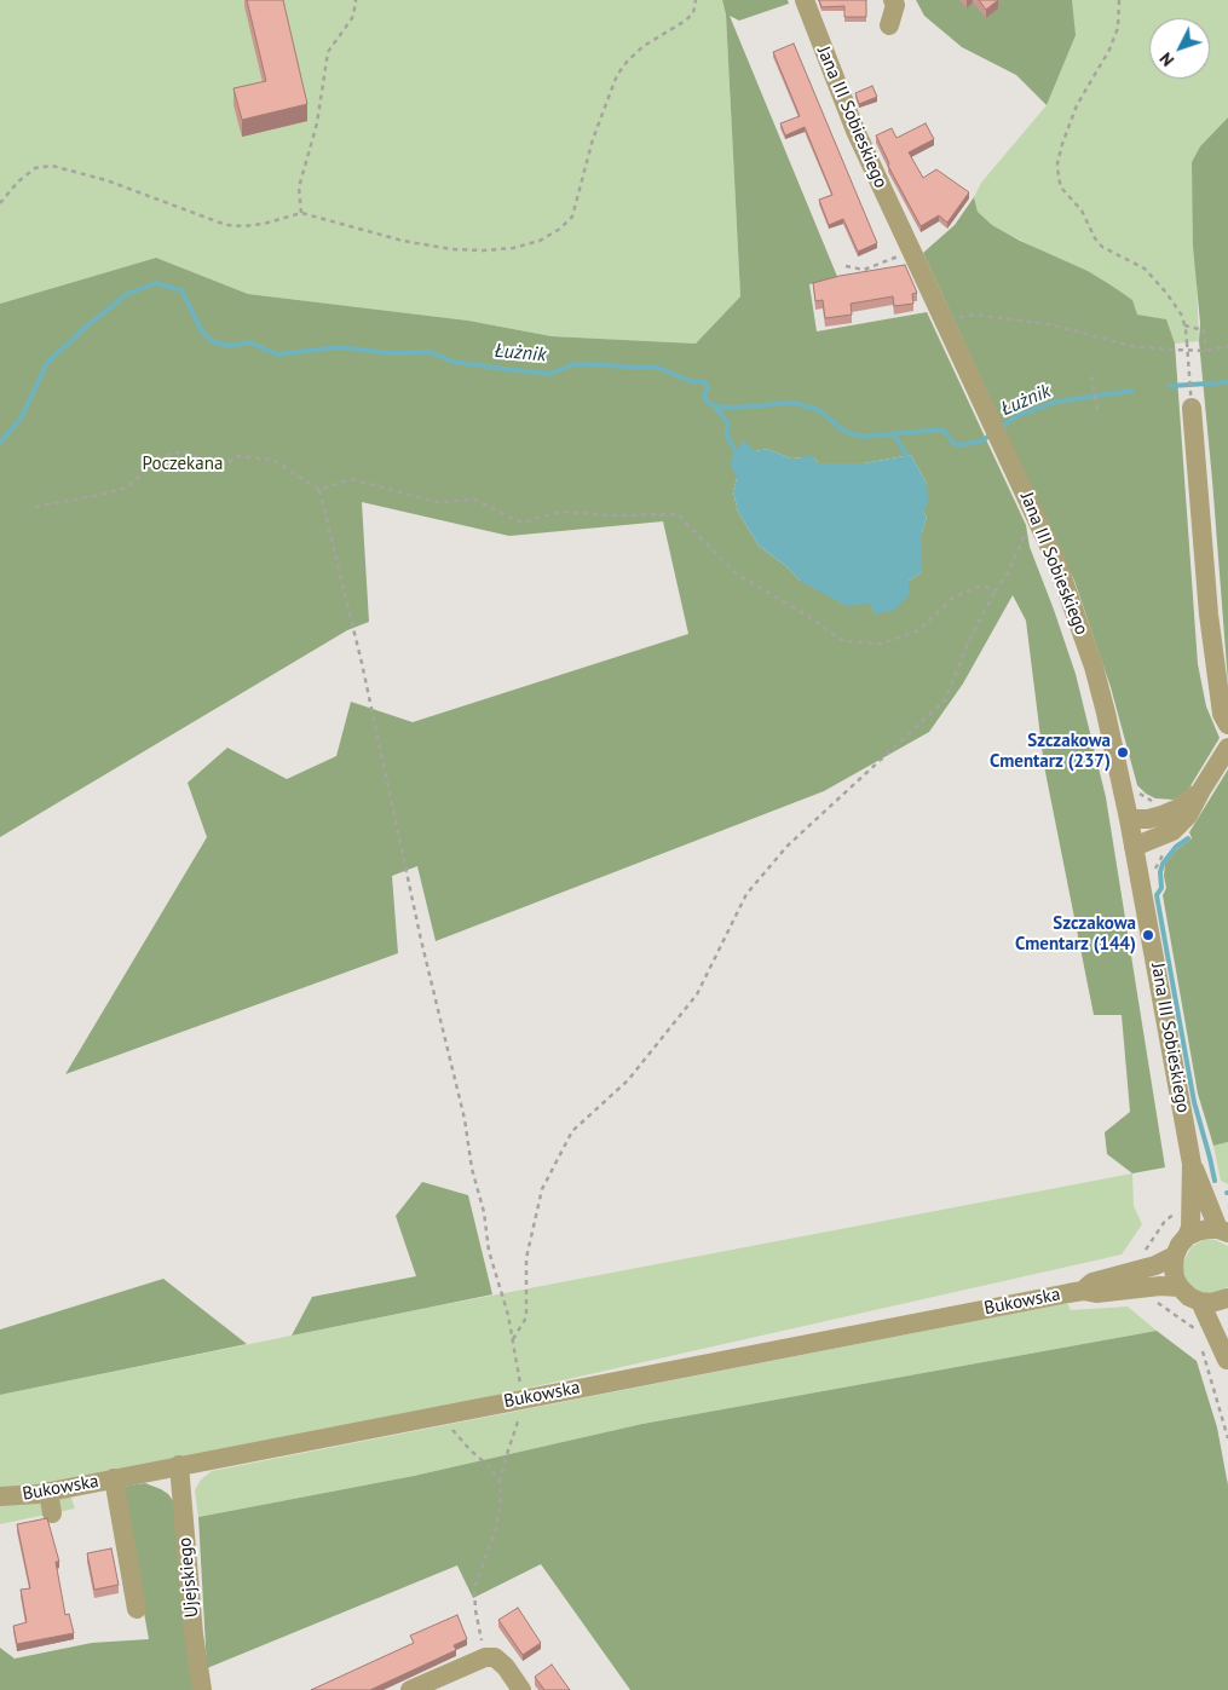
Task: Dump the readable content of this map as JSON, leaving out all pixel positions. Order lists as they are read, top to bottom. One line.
{"streets":{"street":["Jana III Sobieskiego","Bukowska","Ujejskiego"]},"crossings":[["Bukowska","Ujejskiego"]],"water":["Łużnik"],"parks":["Poczekana"],"places":["Szczakowa Cmentarz (237)","Szczakowa Cmentarz (144)"],"north":"bottom left"}
